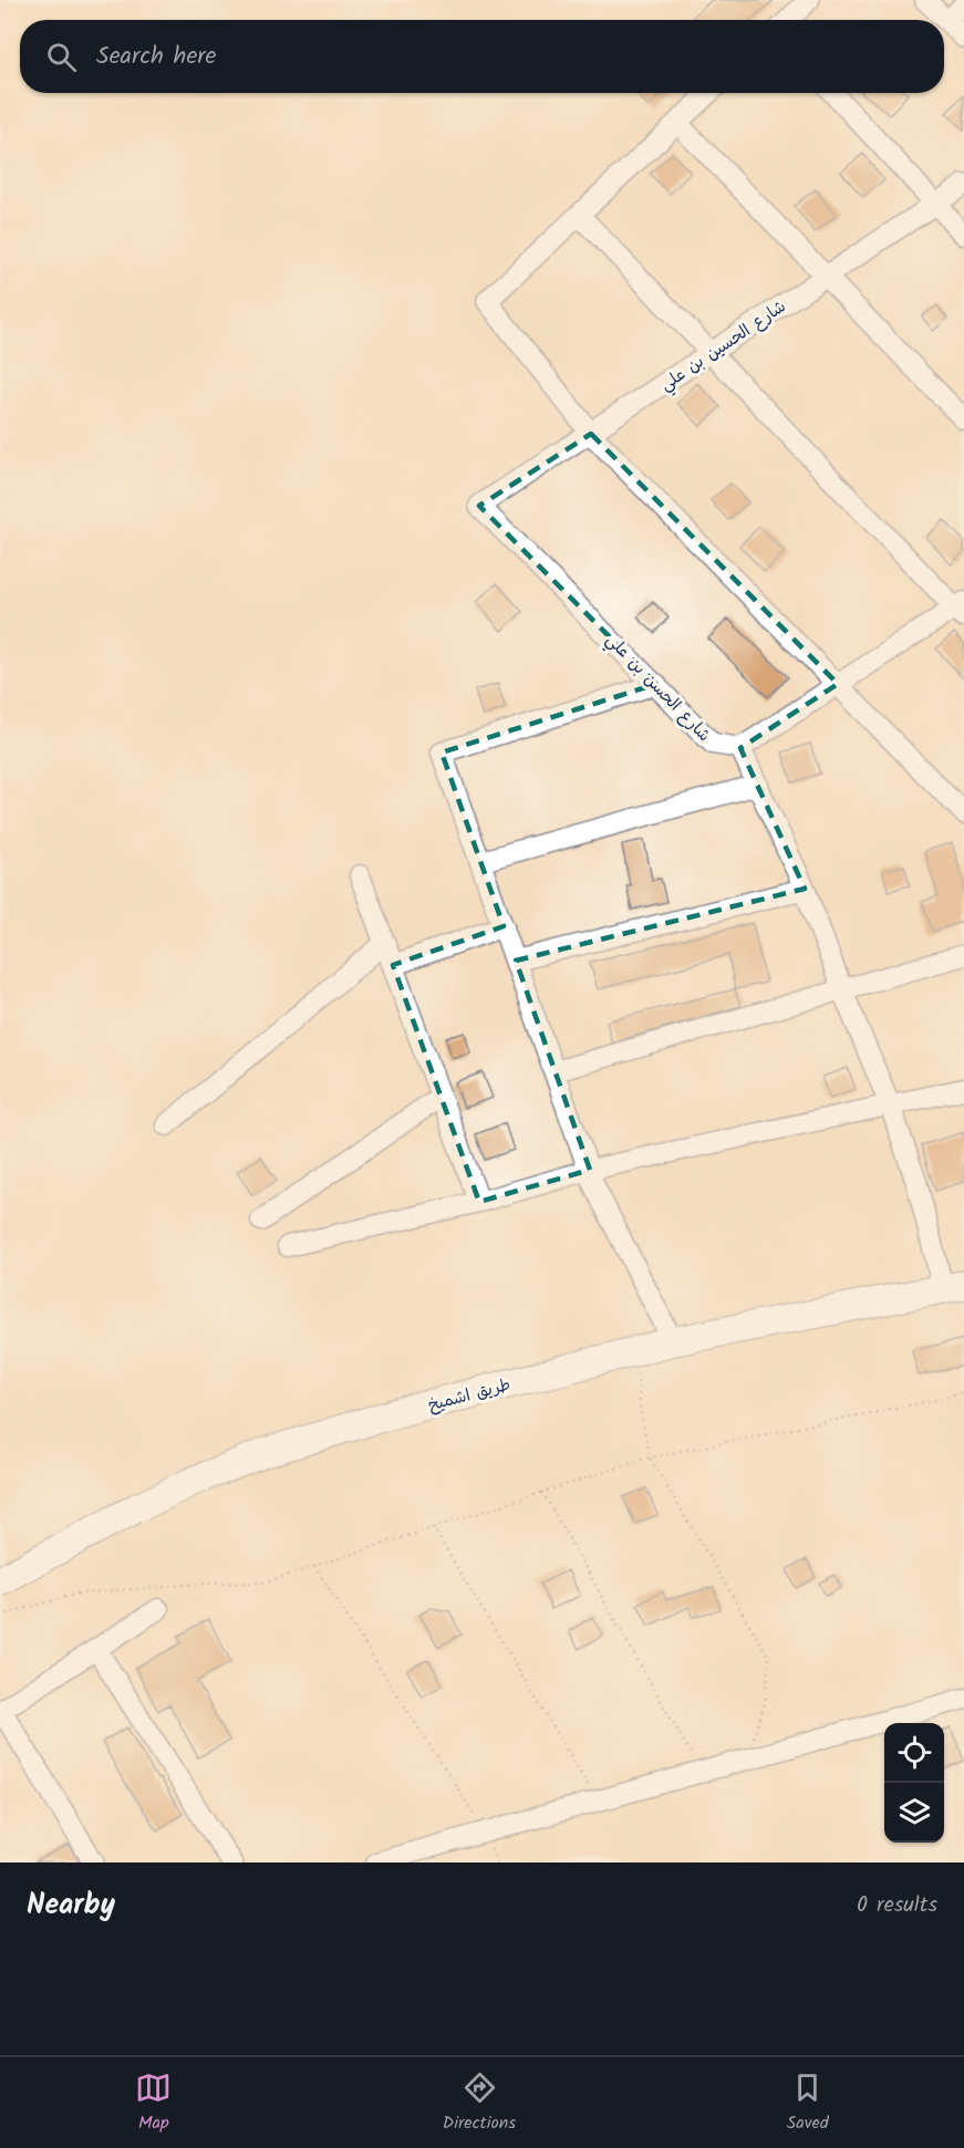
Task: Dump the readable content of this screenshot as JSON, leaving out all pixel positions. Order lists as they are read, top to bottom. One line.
{"streets":{"highway":["طريق اشميخ"],"street":["شارع الحسين بن علي","شارع الحسن بن علي"]},"crossings":[["شارع الحسين بن علي","شارع الحسن بن علي"]],"page":{"search":"Search here","heading":["Nearby","0 results"],"nav":["Map","Directions","Saved"]}}
